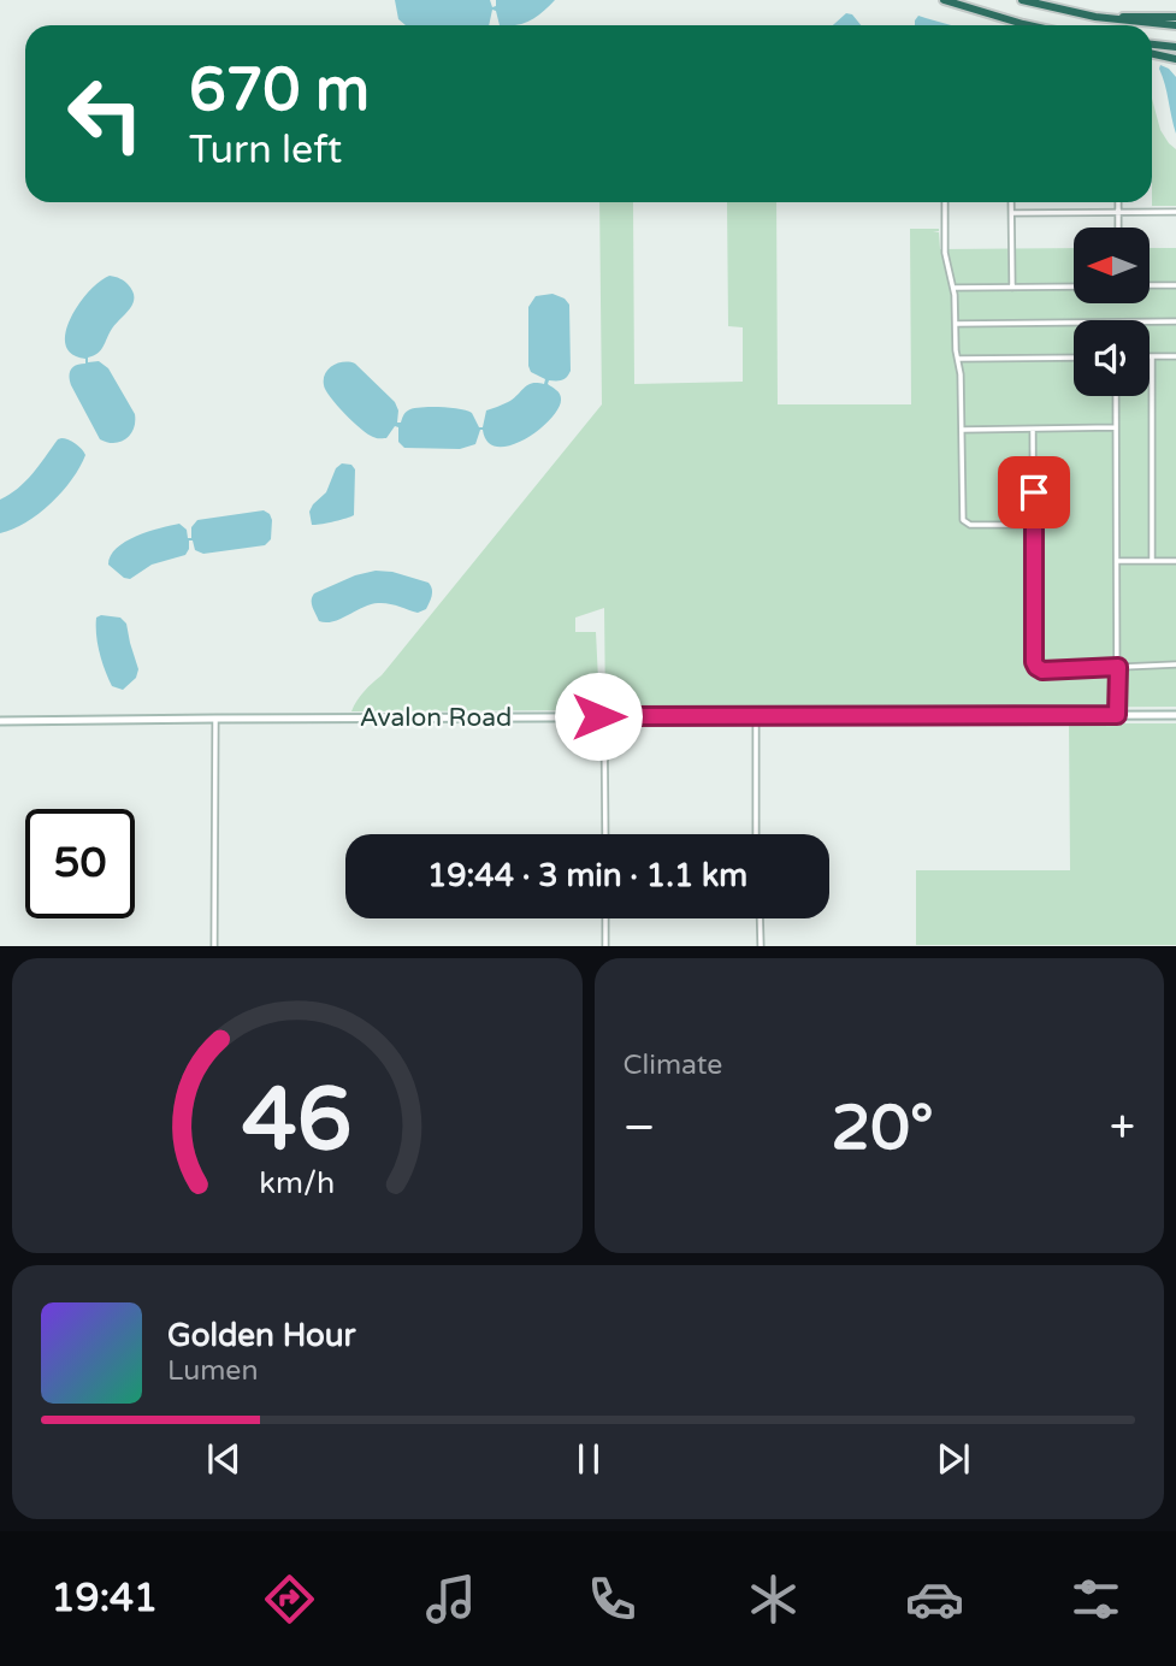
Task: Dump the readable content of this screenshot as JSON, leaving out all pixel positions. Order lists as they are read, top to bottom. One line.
{"streets":{"main road":["Avalon Road"]},"north":"left","page":{"turn":["670 m","Turn left"],"limit":"50","trip":"19:44 · 3 min · 1.1 km","tile":"Climate","heat":["−","20°","+"],"song":["Golden Hour","Lumen"],"tabs":"19:41","gauge":["46","km/h"]}}
